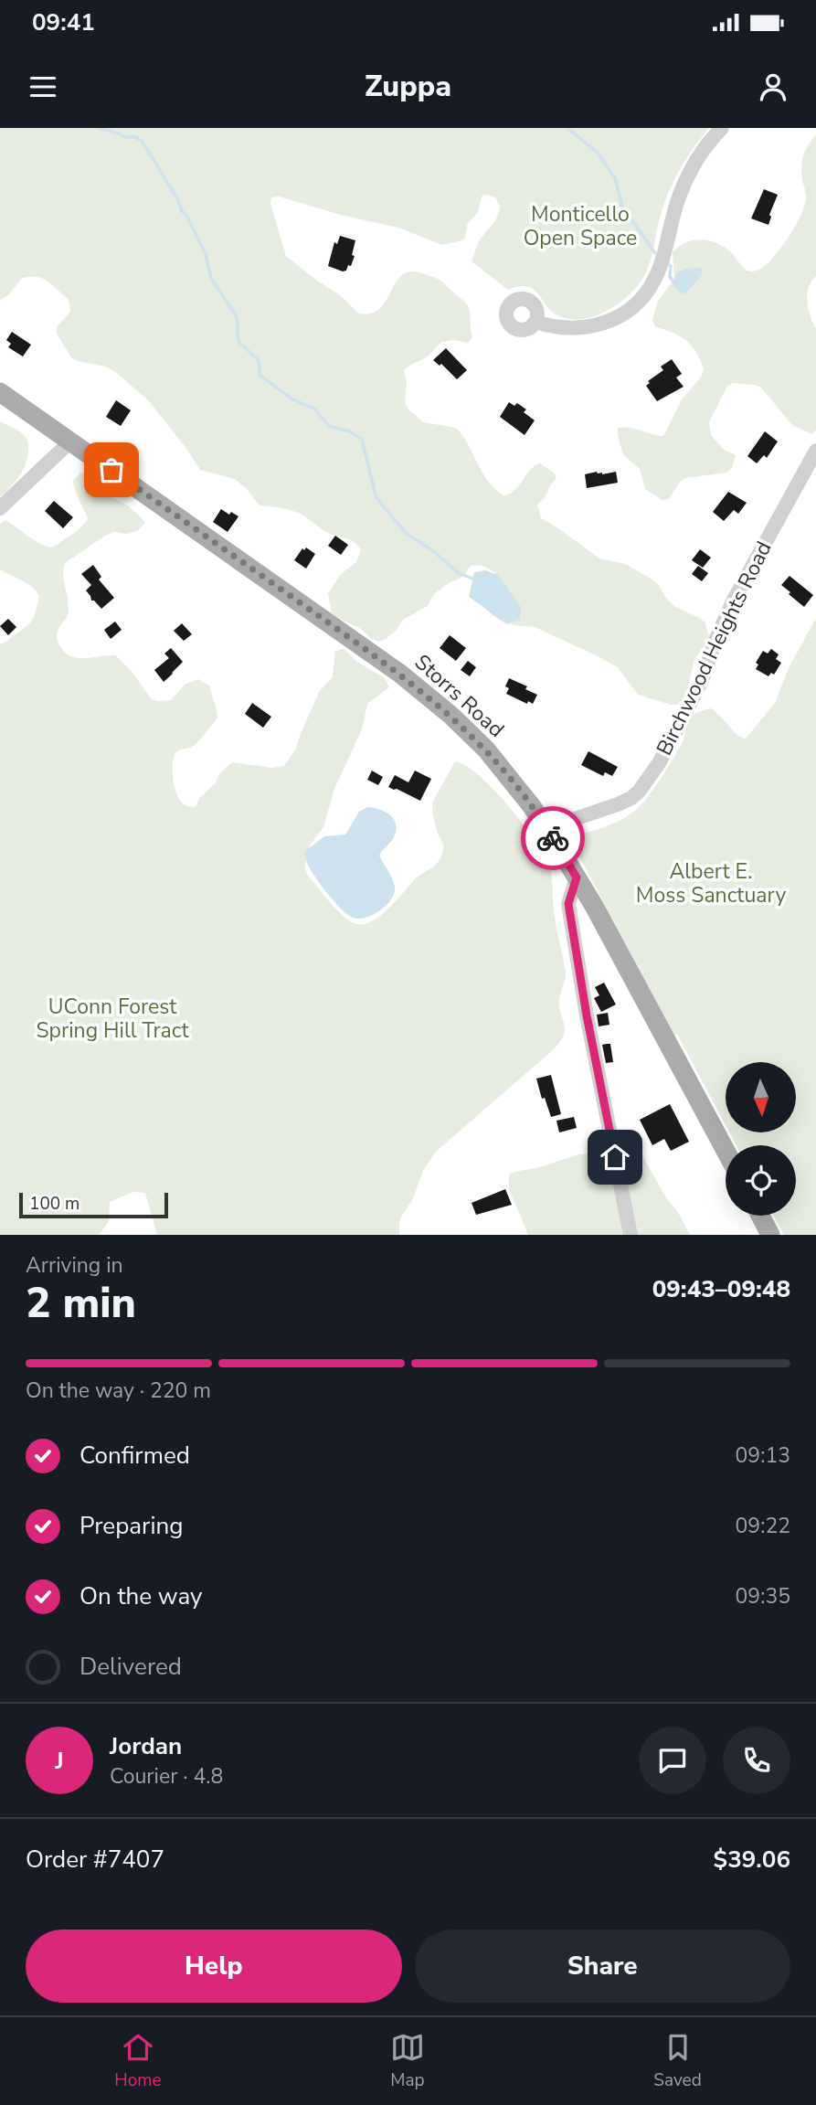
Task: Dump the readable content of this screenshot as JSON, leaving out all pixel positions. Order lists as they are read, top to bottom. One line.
{"streets":{"main road":["Storrs Road"],"street":["Birchwood Heights Road"]},"crossings":[["Birchwood Heights Road","Storrs Road"]],"parks":["Monticello Open Space","Albert E. Moss Sanctuary","UConn Forest Spring Hill Tract"],"scale_bar":"100 m","north":"bottom","page":{"status":"09:41","header":"Zuppa","scale":"100 m","heading":["2 min","Arriving in","09:43–09:48"],"panel":["Jordan","Courier · 4.8","Order #7407","$39.06"],"bar":"On the way · 220 m","list":[["Confirmed","09:13"],["Preparing","09:22"],["On the way","09:35"],"Delivered"],"round":"J","buttons":["Help","Share"],"tabs":["Home","Map","Saved"]}}
